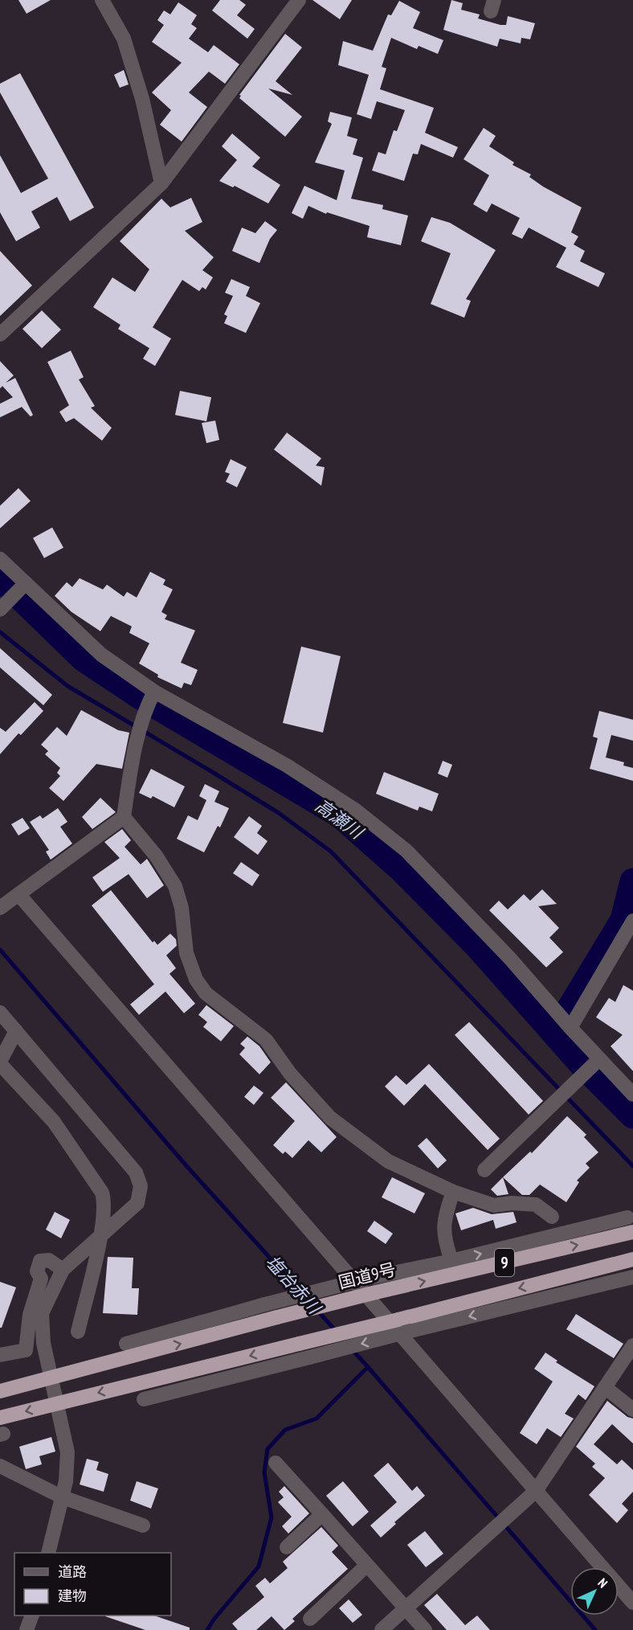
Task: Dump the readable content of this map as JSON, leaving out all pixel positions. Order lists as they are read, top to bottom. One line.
{"streets":{"highway":["9","国道9号"]},"water":["高瀬川","塩冶赤川"],"legend":["道路","建物"],"north":"top right"}
